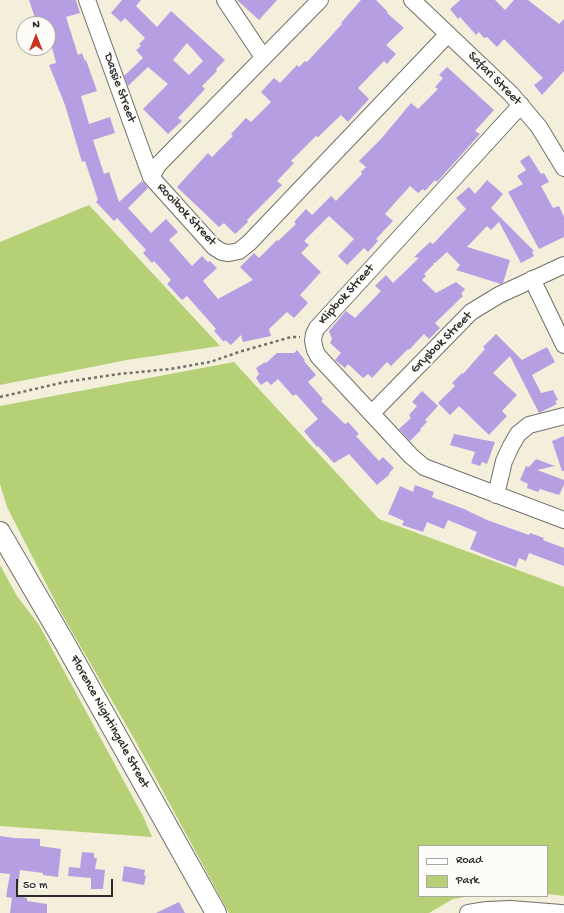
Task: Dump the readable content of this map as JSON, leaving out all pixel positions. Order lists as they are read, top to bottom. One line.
{"streets":{"main road":["Florence Nightingale Street"],"street":["Safari Street","Dassie Street","Rooibok Street","Klipbok Street","Grysbok Street"]},"crossings":[["Safari Street","Rooibok Street"],["Safari Street","Klipbok Street"],["Dassie Street","Rooibok Street"],["Klipbok Street","Grysbok Street"]],"legend":["Road","Park"],"scale_bar":"50 m","north":"top"}
